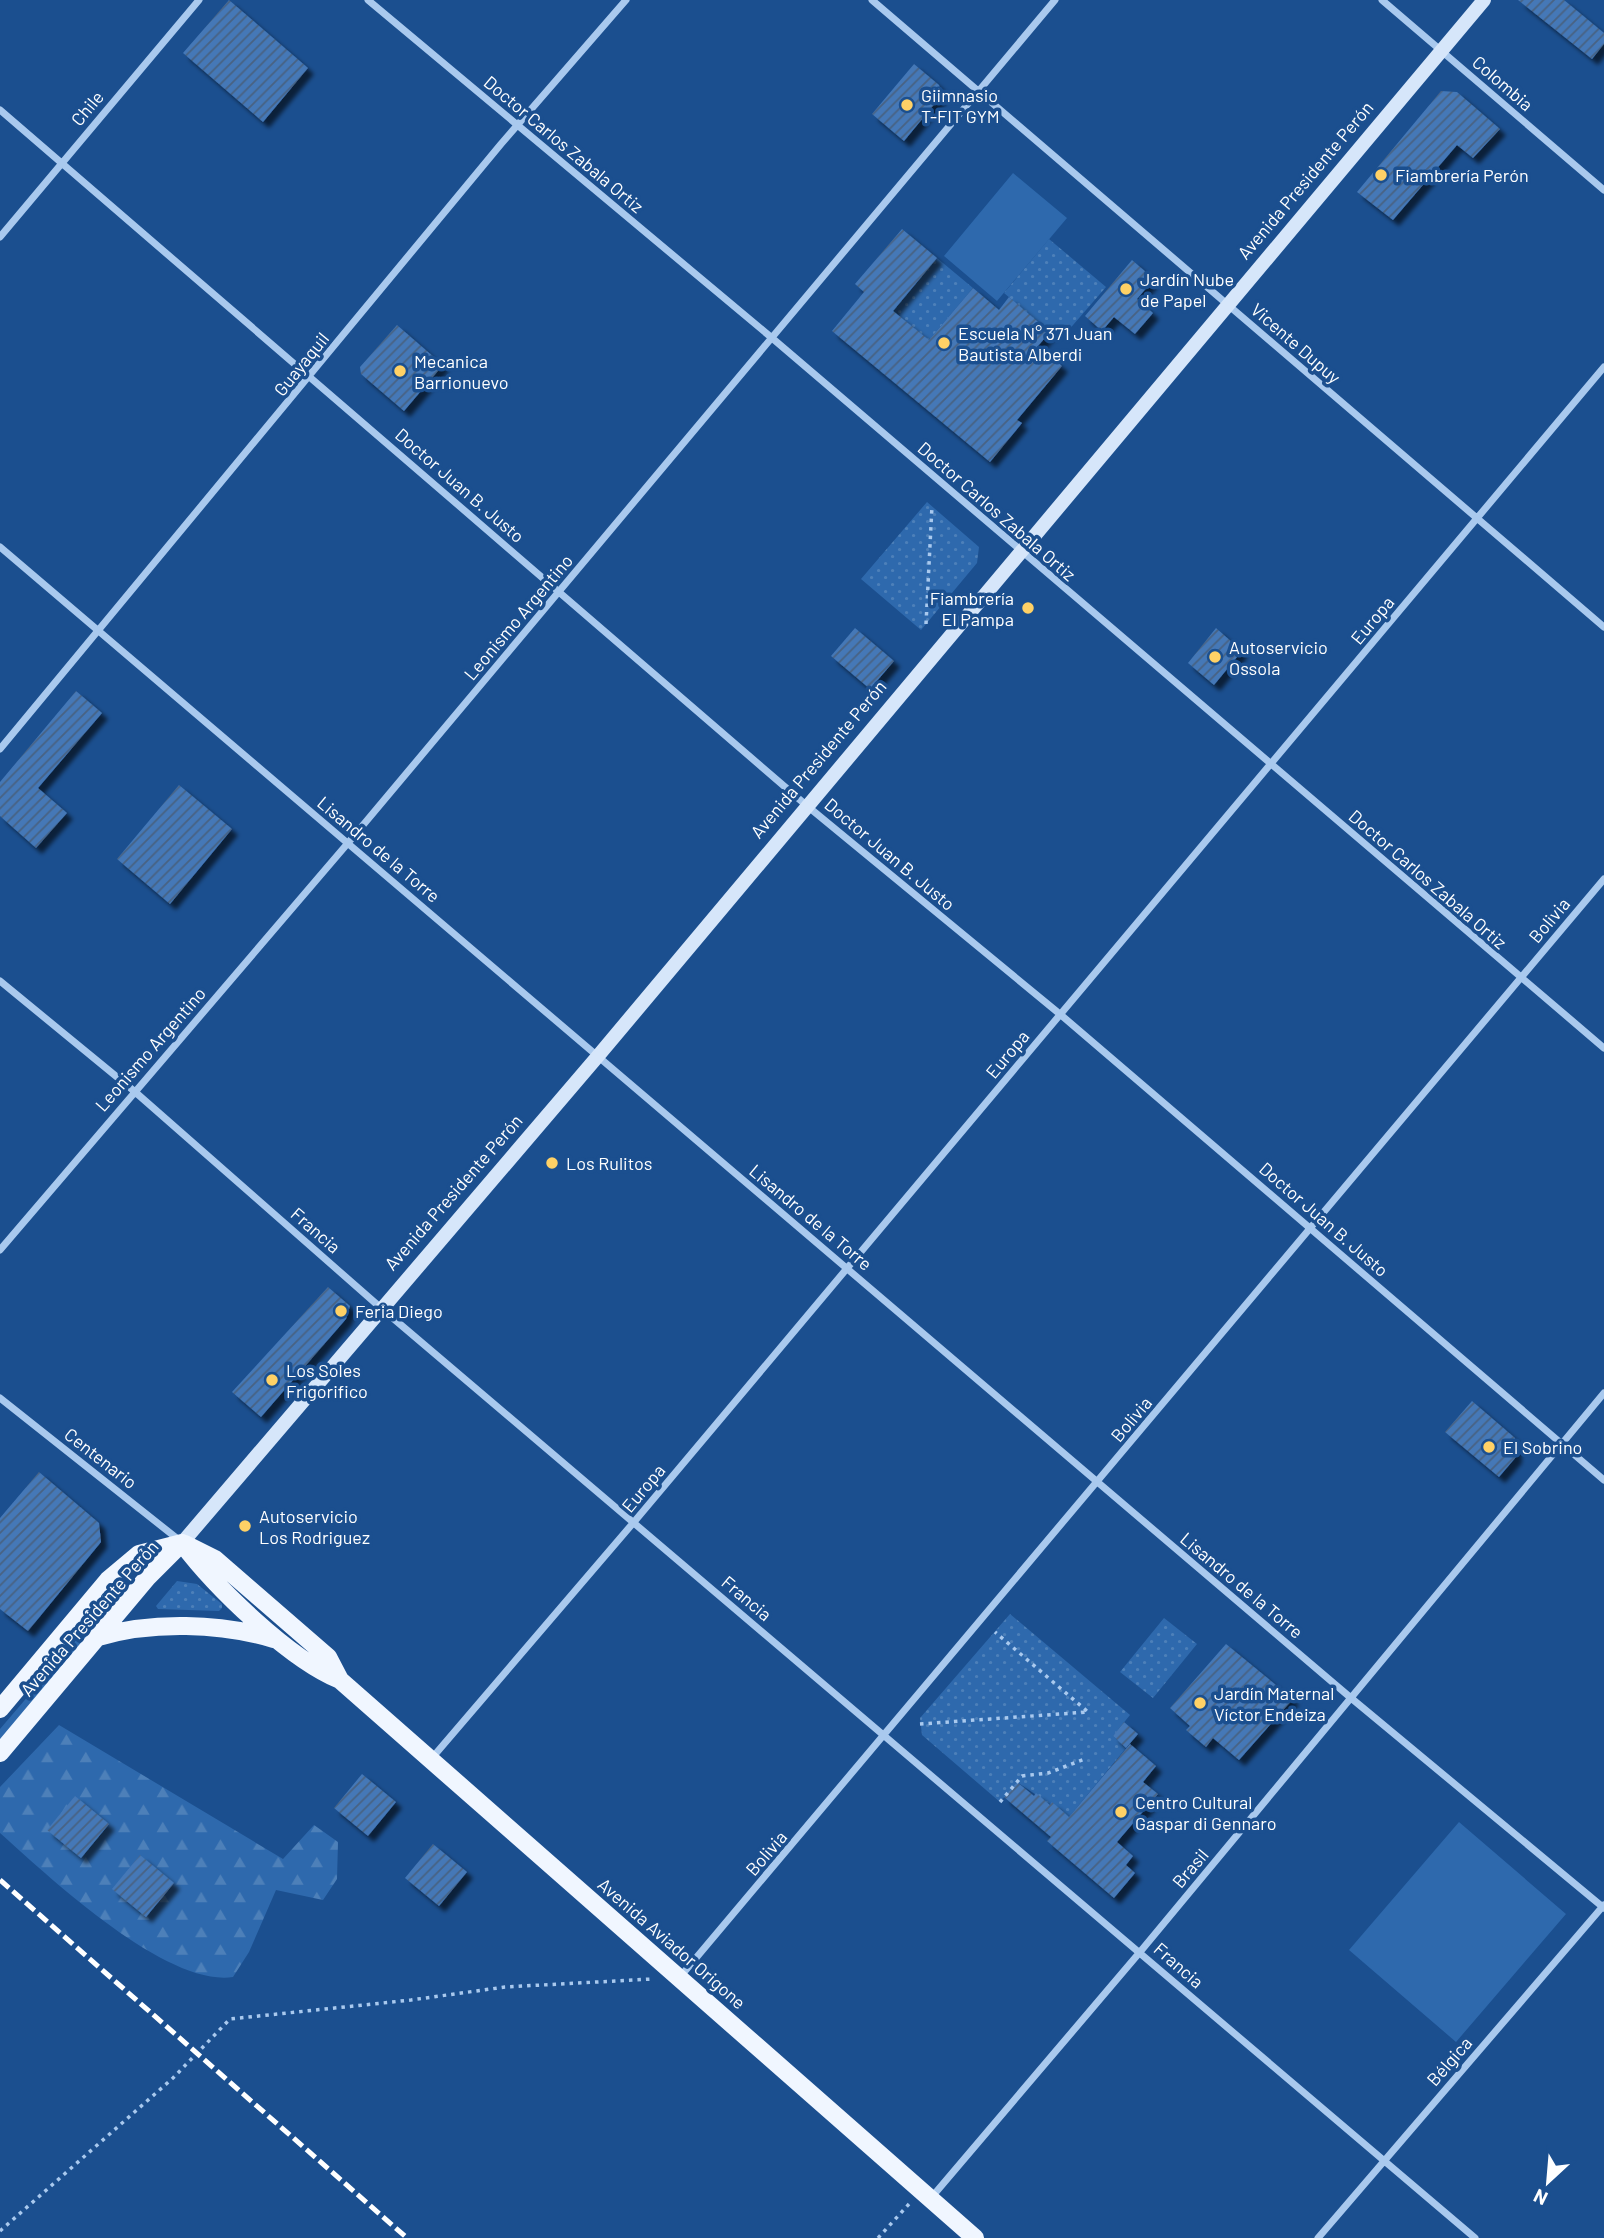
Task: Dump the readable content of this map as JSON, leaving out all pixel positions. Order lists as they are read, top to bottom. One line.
{"streets":{"main road":["Avenida Presidente Perón","Avenida Aviador Origone"],"street":["Colombia","Chile","Doctor Carlos Zabala Ortiz","Vicente Dupuy","Guayaquil","Doctor Juan B. Justo","Leonismo Argentino","Europa","Lisandro de la Torre","Bolivia","Francia","Centenario","Brasil","Bélgica"]},"crossings":[["Colombia","Avenida Presidente Perón"],["Chile","Doctor Juan B. Justo"],["Doctor Carlos Zabala Ortiz","Avenida Presidente Perón"],["Doctor Carlos Zabala Ortiz","Guayaquil"],["Doctor Carlos Zabala Ortiz","Leonismo Argentino"],["Doctor Carlos Zabala Ortiz","Europa"],["Doctor Carlos Zabala Ortiz","Bolivia"],["Avenida Presidente Perón","Vicente Dupuy"],["Avenida Presidente Perón","Doctor Juan B. Justo"],["Avenida Presidente Perón","Lisandro de la Torre"],["Avenida Presidente Perón","Francia"],["Avenida Presidente Perón","Centenario"],["Avenida Presidente Perón","Avenida Aviador Origone"],["Vicente Dupuy","Leonismo Argentino"],["Vicente Dupuy","Europa"],["Guayaquil","Doctor Juan B. Justo"],["Guayaquil","Lisandro de la Torre"],["Doctor Juan B. Justo","Leonismo Argentino"],["Doctor Juan B. Justo","Europa"],["Doctor Juan B. Justo","Bolivia"],["Doctor Juan B. Justo","Brasil"],["Leonismo Argentino","Lisandro de la Torre"],["Leonismo Argentino","Francia"],["Europa","Lisandro de la Torre"],["Europa","Francia"],["Europa","Avenida Aviador Origone"],["Lisandro de la Torre","Bolivia"],["Lisandro de la Torre","Brasil"],["Lisandro de la Torre","Bélgica"],["Bolivia","Francia"],["Bolivia","Avenida Aviador Origone"],["Francia","Brasil"],["Francia","Bélgica"],["Centenario","Avenida Aviador Origone"],["Brasil","Avenida Aviador Origone"]],"places":["Giimnasio T-FIT GYM","Fiambrería Perón","Jardín Nube de Papel","Escuela N° 371 Juan Bautista Alberdi","Mecanica Barrionuevo","Fiambrería El Pampa","Autoservicio Ossola","Los Rulitos","Feria Diego","Los Soles Frigorifico","El Sobrino","Autoservicio Los Rodriguez","Jardín Maternal Víctor Endeiza","Centro Cultural Gaspar di Gennaro"],"north":"bottom left"}
